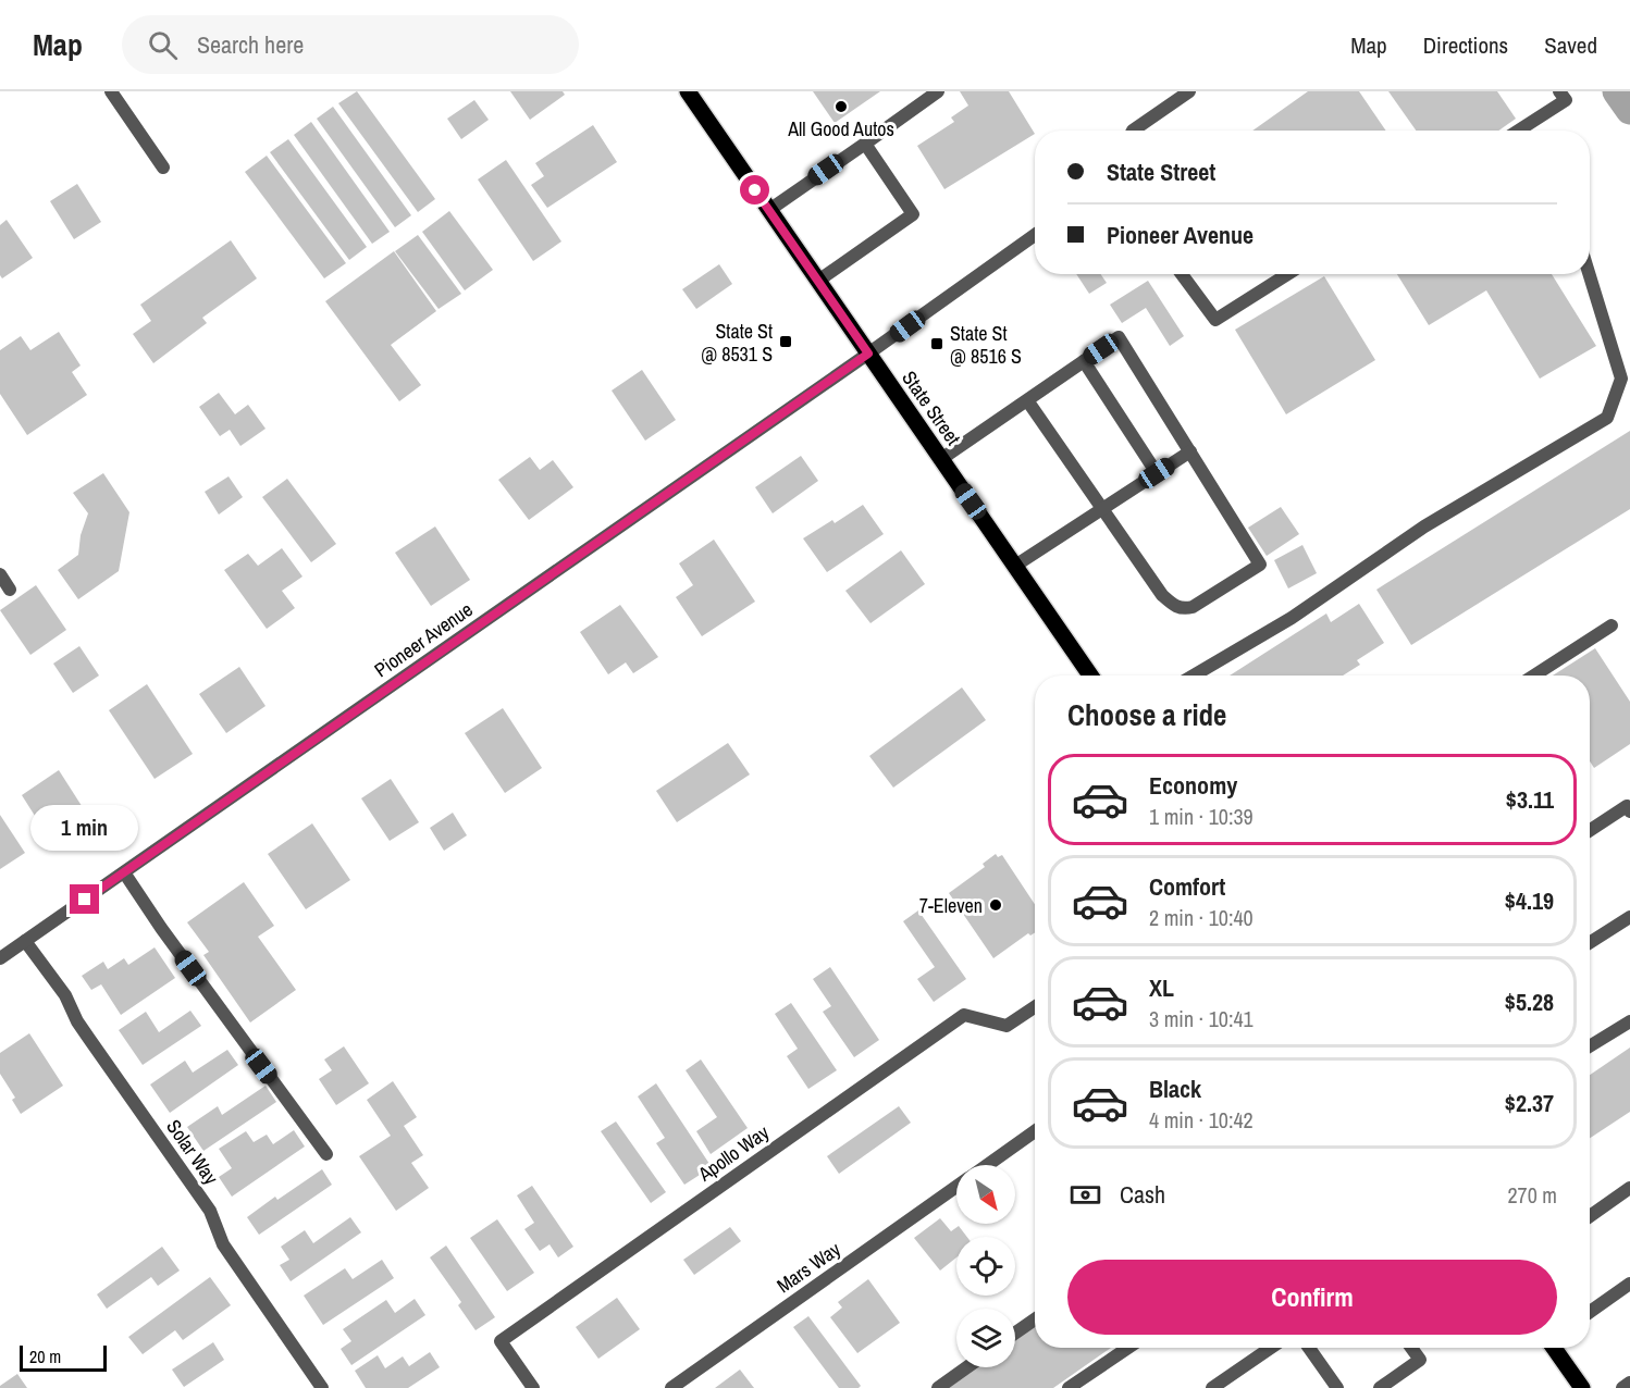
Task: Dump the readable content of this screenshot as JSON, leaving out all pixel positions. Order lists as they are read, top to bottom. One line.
{"streets":{"main road":["State Street"],"street":["Pioneer Avenue","Solar Way","Apollo Way","Mars Way"]},"crossings":[["State Street","Pioneer Avenue"],["Pioneer Avenue","Solar Way"]],"places":{"other":["All Good Autos","7-Eleven"],"transit":["State St @ 8531 S","State St @ 8516 S"]},"scale_bar":"20 m","north":"bottom right","page":{"header":"Map","search":"Search here","nav":["Map","Directions","Saved"],"banner":["State Street","Pioneer Avenue"],"heading":"Choose a ride","list":[{"name":"Economy","note":"1 min · 10:39","value":"$3.11"},{"name":"Comfort","note":"2 min · 10:40","value":"$4.19"},{"name":"XL","note":"3 min · 10:41","value":"$5.28"},{"name":"Black","note":"4 min · 10:42","value":"$2.37"}],"bubble":"1 min","pay":["Cash","270 m"],"buttons":"Confirm","scale":"20 m"}}
